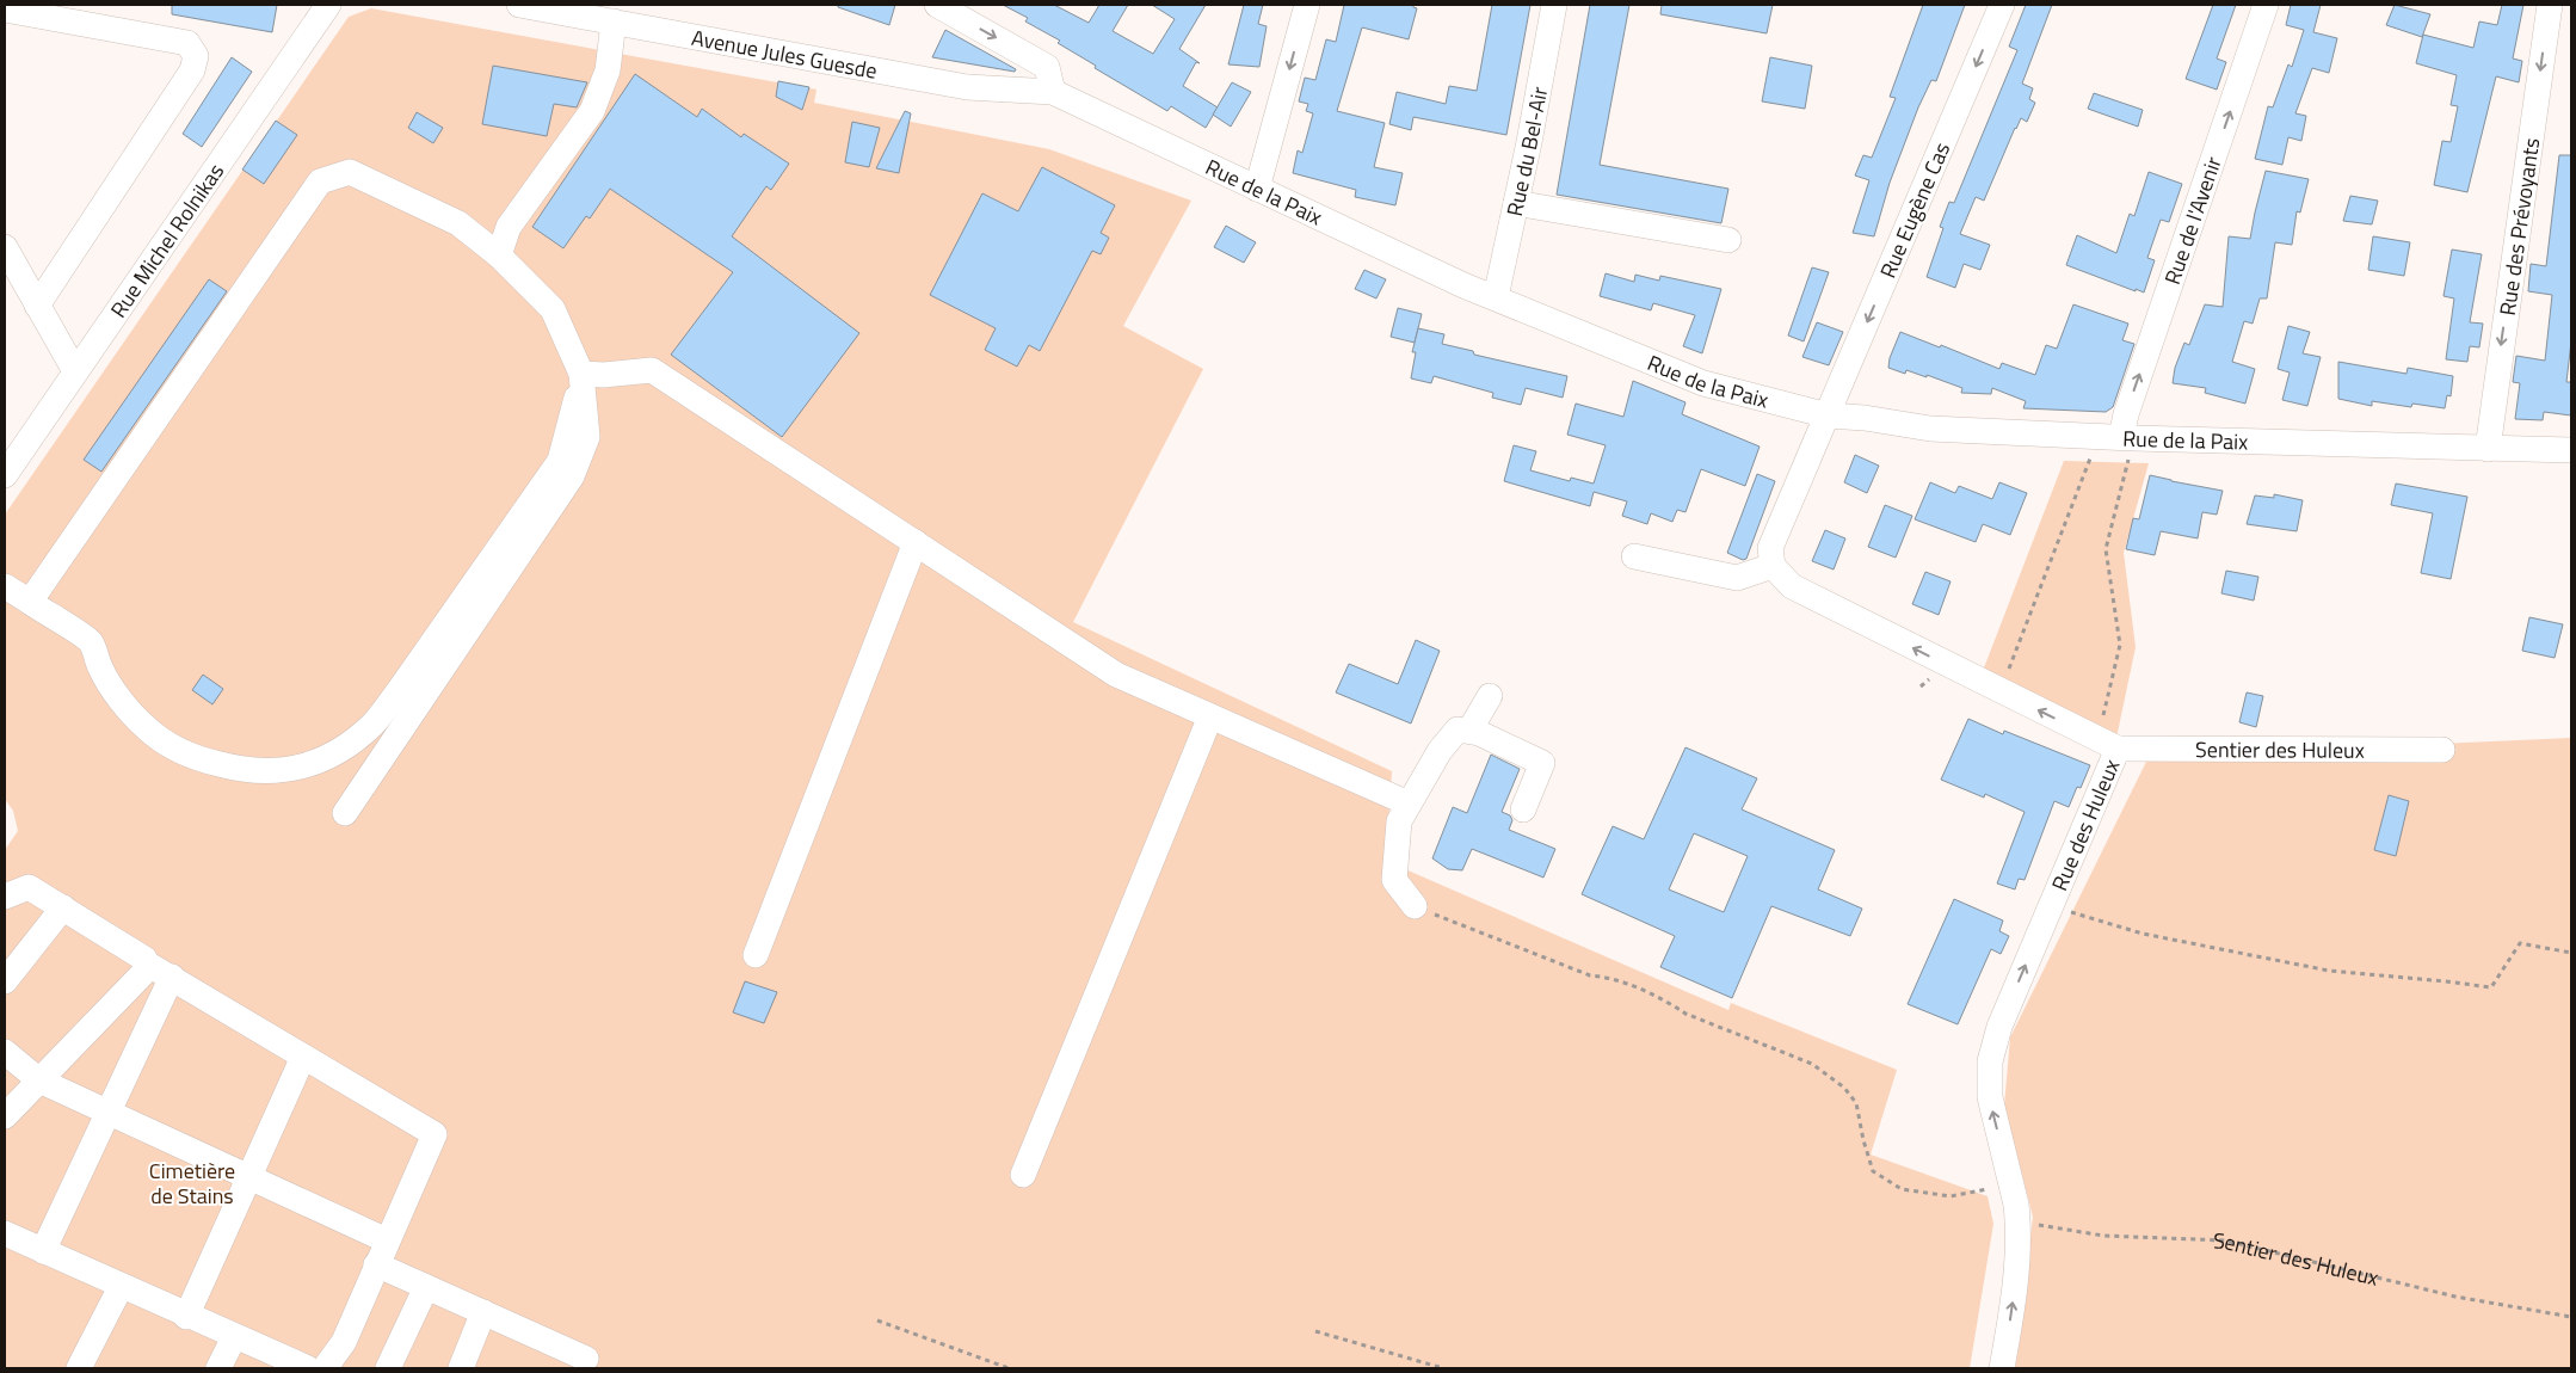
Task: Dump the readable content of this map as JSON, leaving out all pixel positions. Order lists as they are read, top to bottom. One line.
{"streets":{"street":["Avenue Jules Guesde","Rue du Bel-Air","Rue de la Paix","Rue Eugène Cas","Rue de l'Avenir","Rue des Prévoyants","Rue Michel Rolnikas","Sentier des Huleux","Rue des Huleux"]},"crossings":[["Avenue Jules Guesde","Rue de la Paix"],["Rue du Bel-Air","Rue de la Paix"],["Rue de la Paix","Rue Eugène Cas"],["Rue de la Paix","Rue de l'Avenir"],["Rue de la Paix","Rue des Prévoyants"],["Sentier des Huleux","Rue des Huleux"]],"one_way":["Rue Eugène Cas","Rue de l'Avenir","Rue des Prévoyants","Rue des Huleux"],"parks":["Cimetière de Stains"]}
